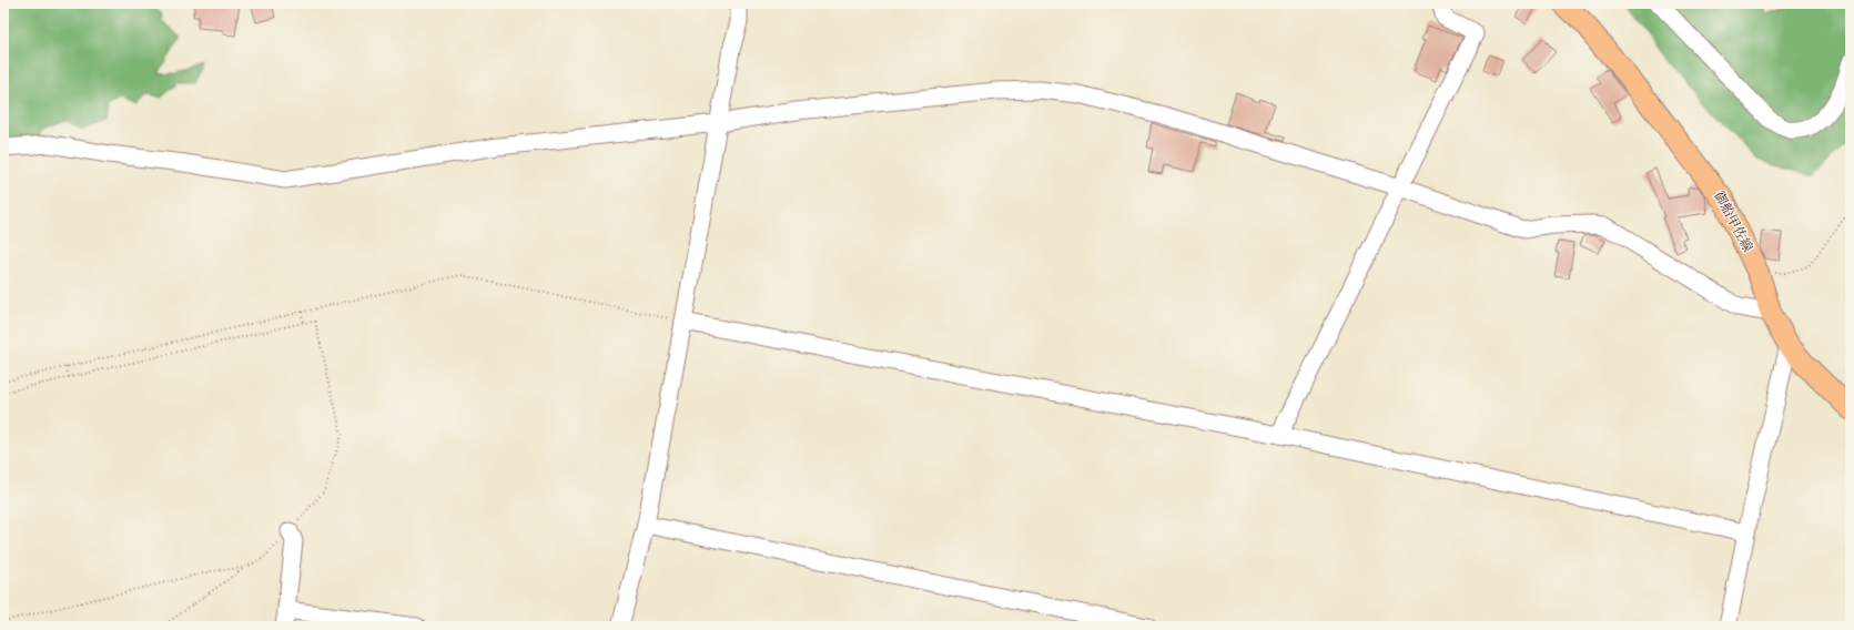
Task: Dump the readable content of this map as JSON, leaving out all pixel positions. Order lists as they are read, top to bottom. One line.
{"streets":{"main road":["御船甲佐線"]}}
